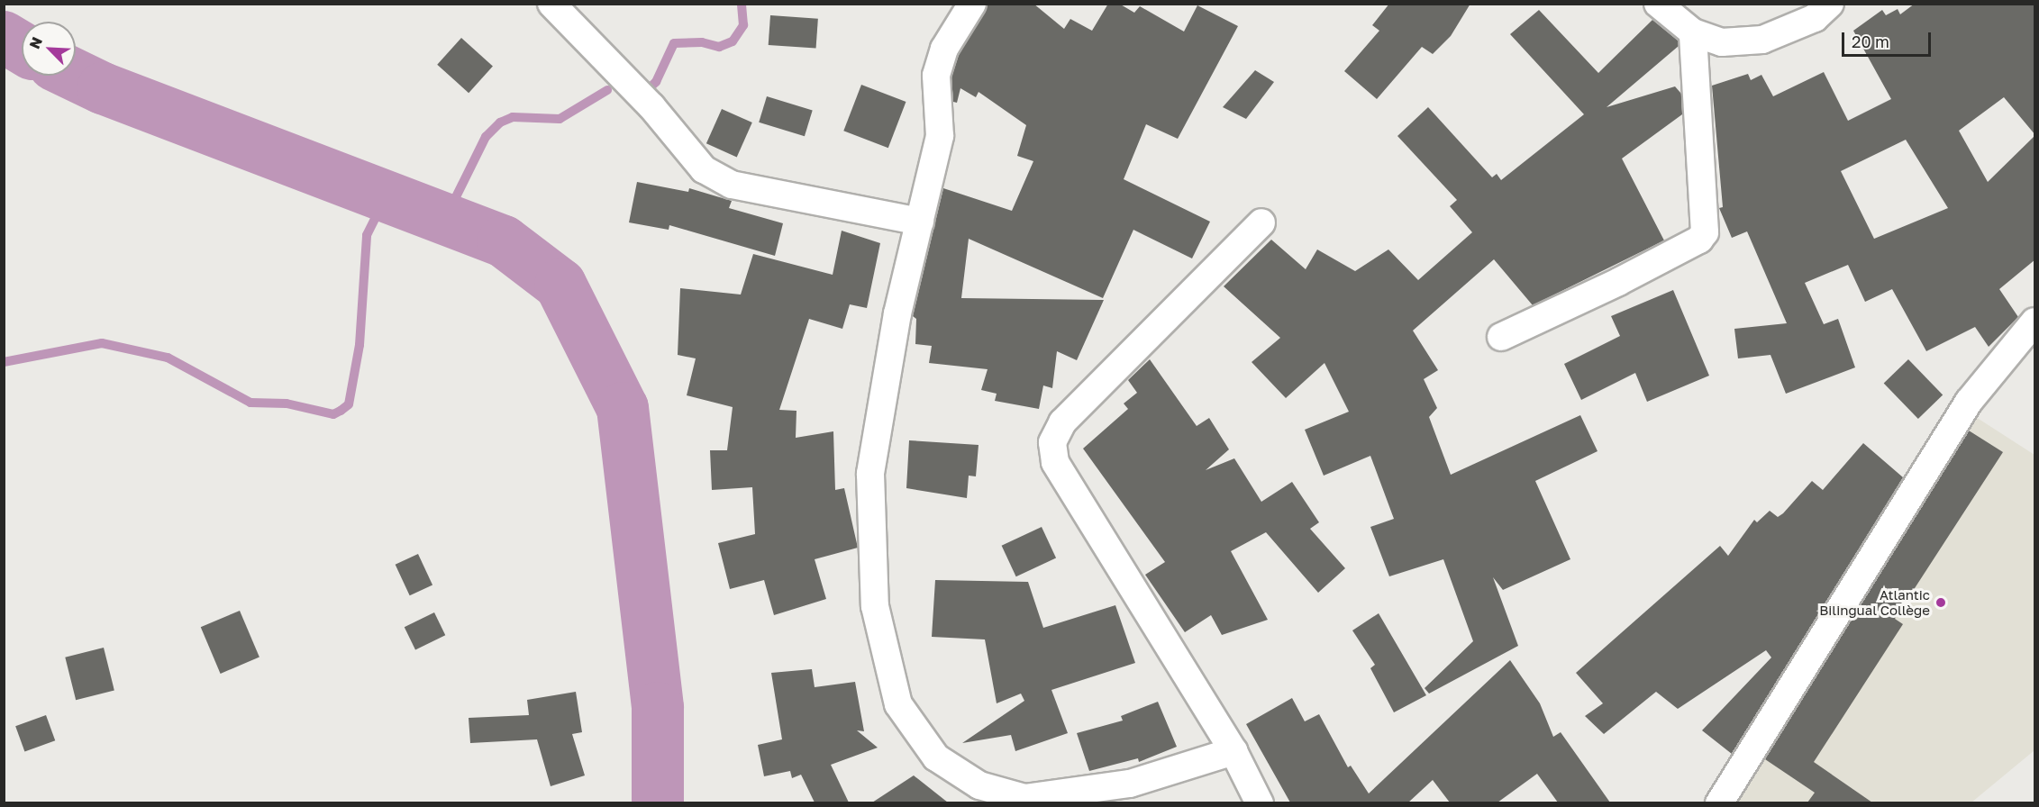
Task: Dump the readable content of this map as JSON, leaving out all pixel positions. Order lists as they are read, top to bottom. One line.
{"places":["Atlantic Bilingual Collège"],"scale_bar":"20 m","north":"top left"}
